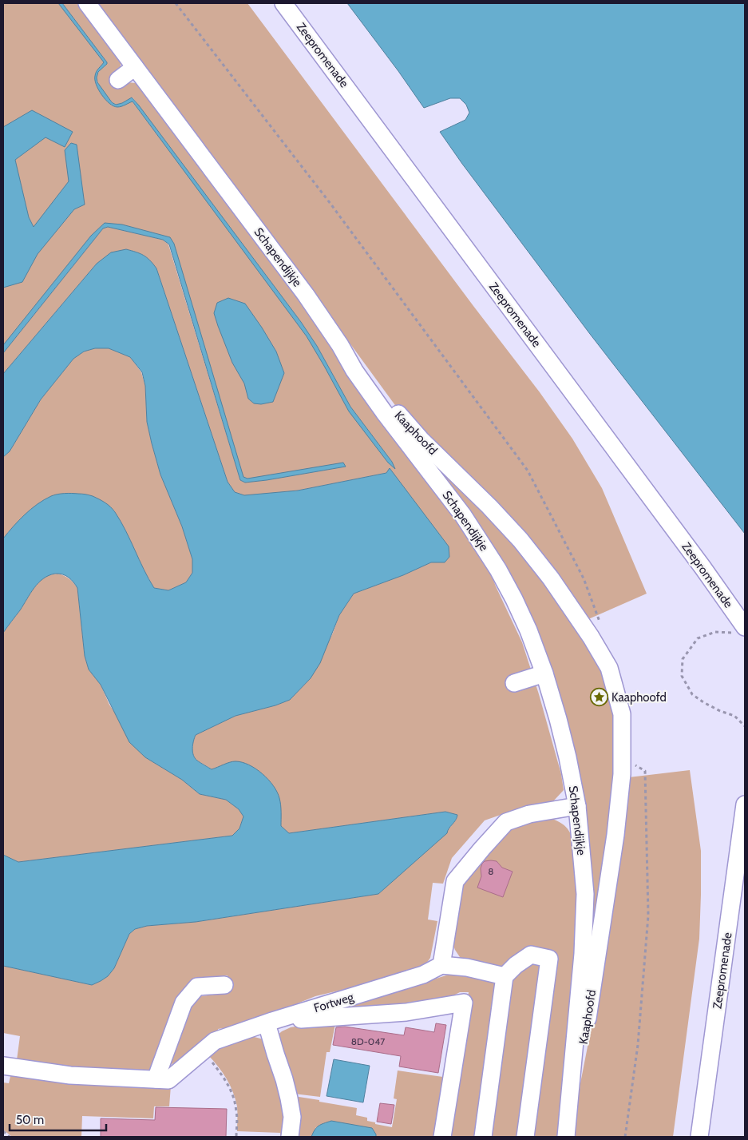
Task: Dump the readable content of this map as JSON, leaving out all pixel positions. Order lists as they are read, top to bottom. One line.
{"streets":{"street":["Zeepromenade","Schapendijkje","Kaaphoofd","Fortweg"]},"crossings":[["Schapendijkje","Kaaphoofd"]],"places":{"place":["Kaaphoofd"]},"house_numbers":["8","8D-047"],"scale_bar":"50 m"}
